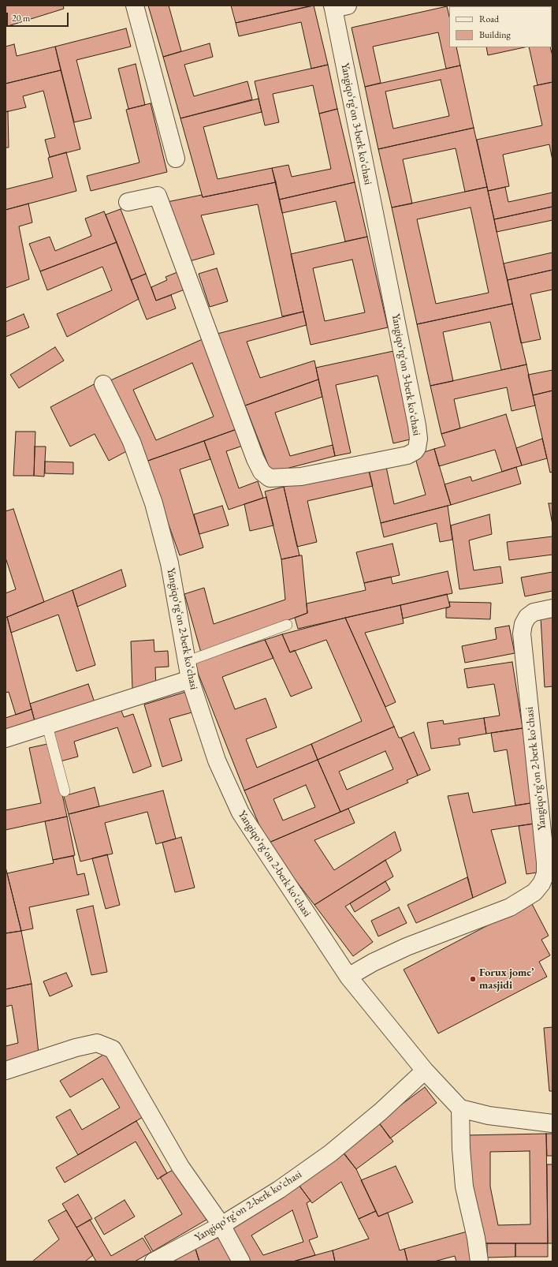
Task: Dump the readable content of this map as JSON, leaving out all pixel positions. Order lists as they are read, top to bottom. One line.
{"streets":{"street":["Yangiqoʻrgʻon 3-berk koʻchasi","Yangiqoʻrgʻon 2-berk koʻchasi"]},"places":["Forux jome’ masjidi"],"legend":["Road","Building"],"scale_bar":"20 m"}
